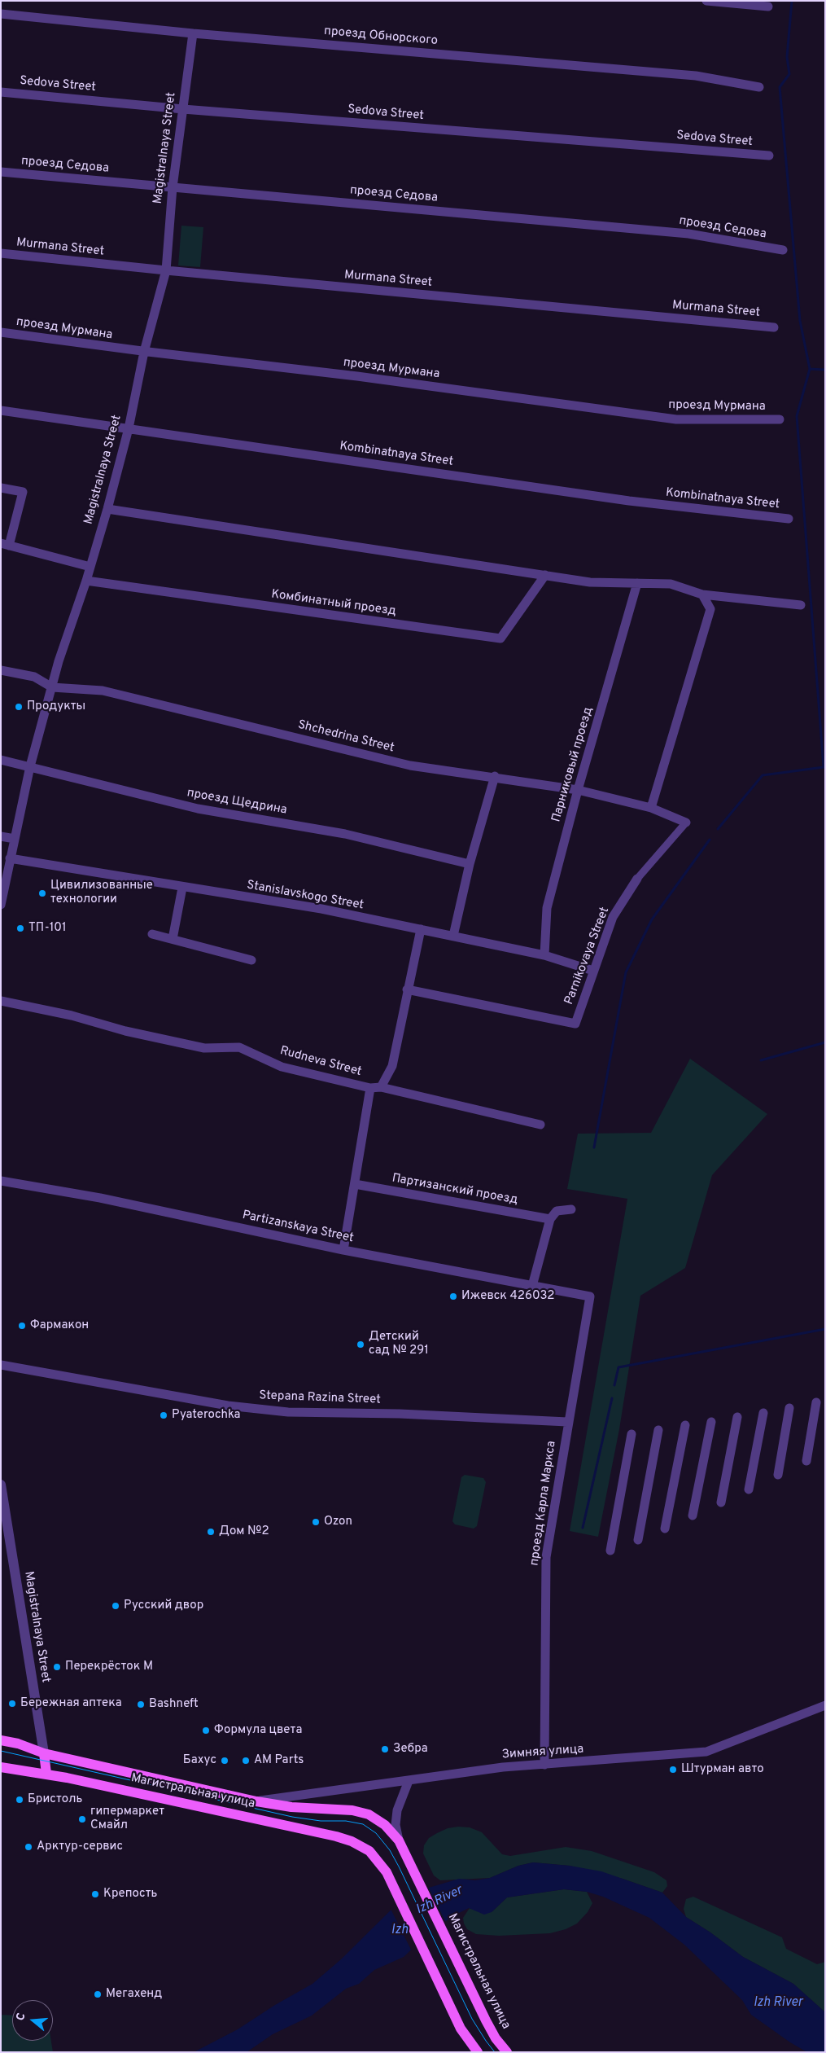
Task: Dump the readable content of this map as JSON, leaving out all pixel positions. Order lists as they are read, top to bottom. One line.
{"streets":{"main road":["Magistralnaya Street","Магистральная улица"],"street":["проезд Обнорского","Sedova Street","проезд Седова","Murmana Street","проезд Мурмана","Kombinatnaya Street","Комбинатный проезд","Shchedrina Street","Парниковый проезд","проезд Щедрина","Stanislavskogo Street","Parnikovaya Street","Rudneva Street","Партизанский проезд","Partizanskaya Street","Stepana Razina Street","проезд Карла Маркса","Зимняя улица"]},"crossings":[["проезд Обнорского","Magistralnaya Street"],["Sedova Street","Magistralnaya Street"],["Magistralnaya Street","проезд Седова"],["Magistralnaya Street","Murmana Street"],["Magistralnaya Street","проезд Мурмана"],["Magistralnaya Street","Kombinatnaya Street"],["Magistralnaya Street","Комбинатный проезд"],["Magistralnaya Street","Shchedrina Street"],["Magistralnaya Street","проезд Щедрина"],["Magistralnaya Street","Stanislavskogo Street"],["Magistralnaya Street","Магистральная улица"],["Shchedrina Street","Парниковый проезд"],["Shchedrina Street","Parnikovaya Street"],["Парниковый проезд","Stanislavskogo Street"],["Stanislavskogo Street","Parnikovaya Street"],["Partizanskaya Street","проезд Карла Маркса"],["Stepana Razina Street","проезд Карла Маркса"],["проезд Карла Маркса","Зимняя улица"],["Зимняя улица","Магистральная улица"]],"water":["Izh River","Izh"],"places":["Продукты","Цивилизованные технологии","ТП-101","Ижевск 426032","Фармакон","Детский сад № 291","Pyaterochka","Ozon","Дом №2","Русский двор","Перекрёсток М","Бережная аптека","Bashneft","Формула цвета","Зебра","Бахус","AM Parts","Штурман авто","Бристоль","гипермаркет Смайл","Арктур-сервис","Крепость","Мегахенд"],"north":"left"}
